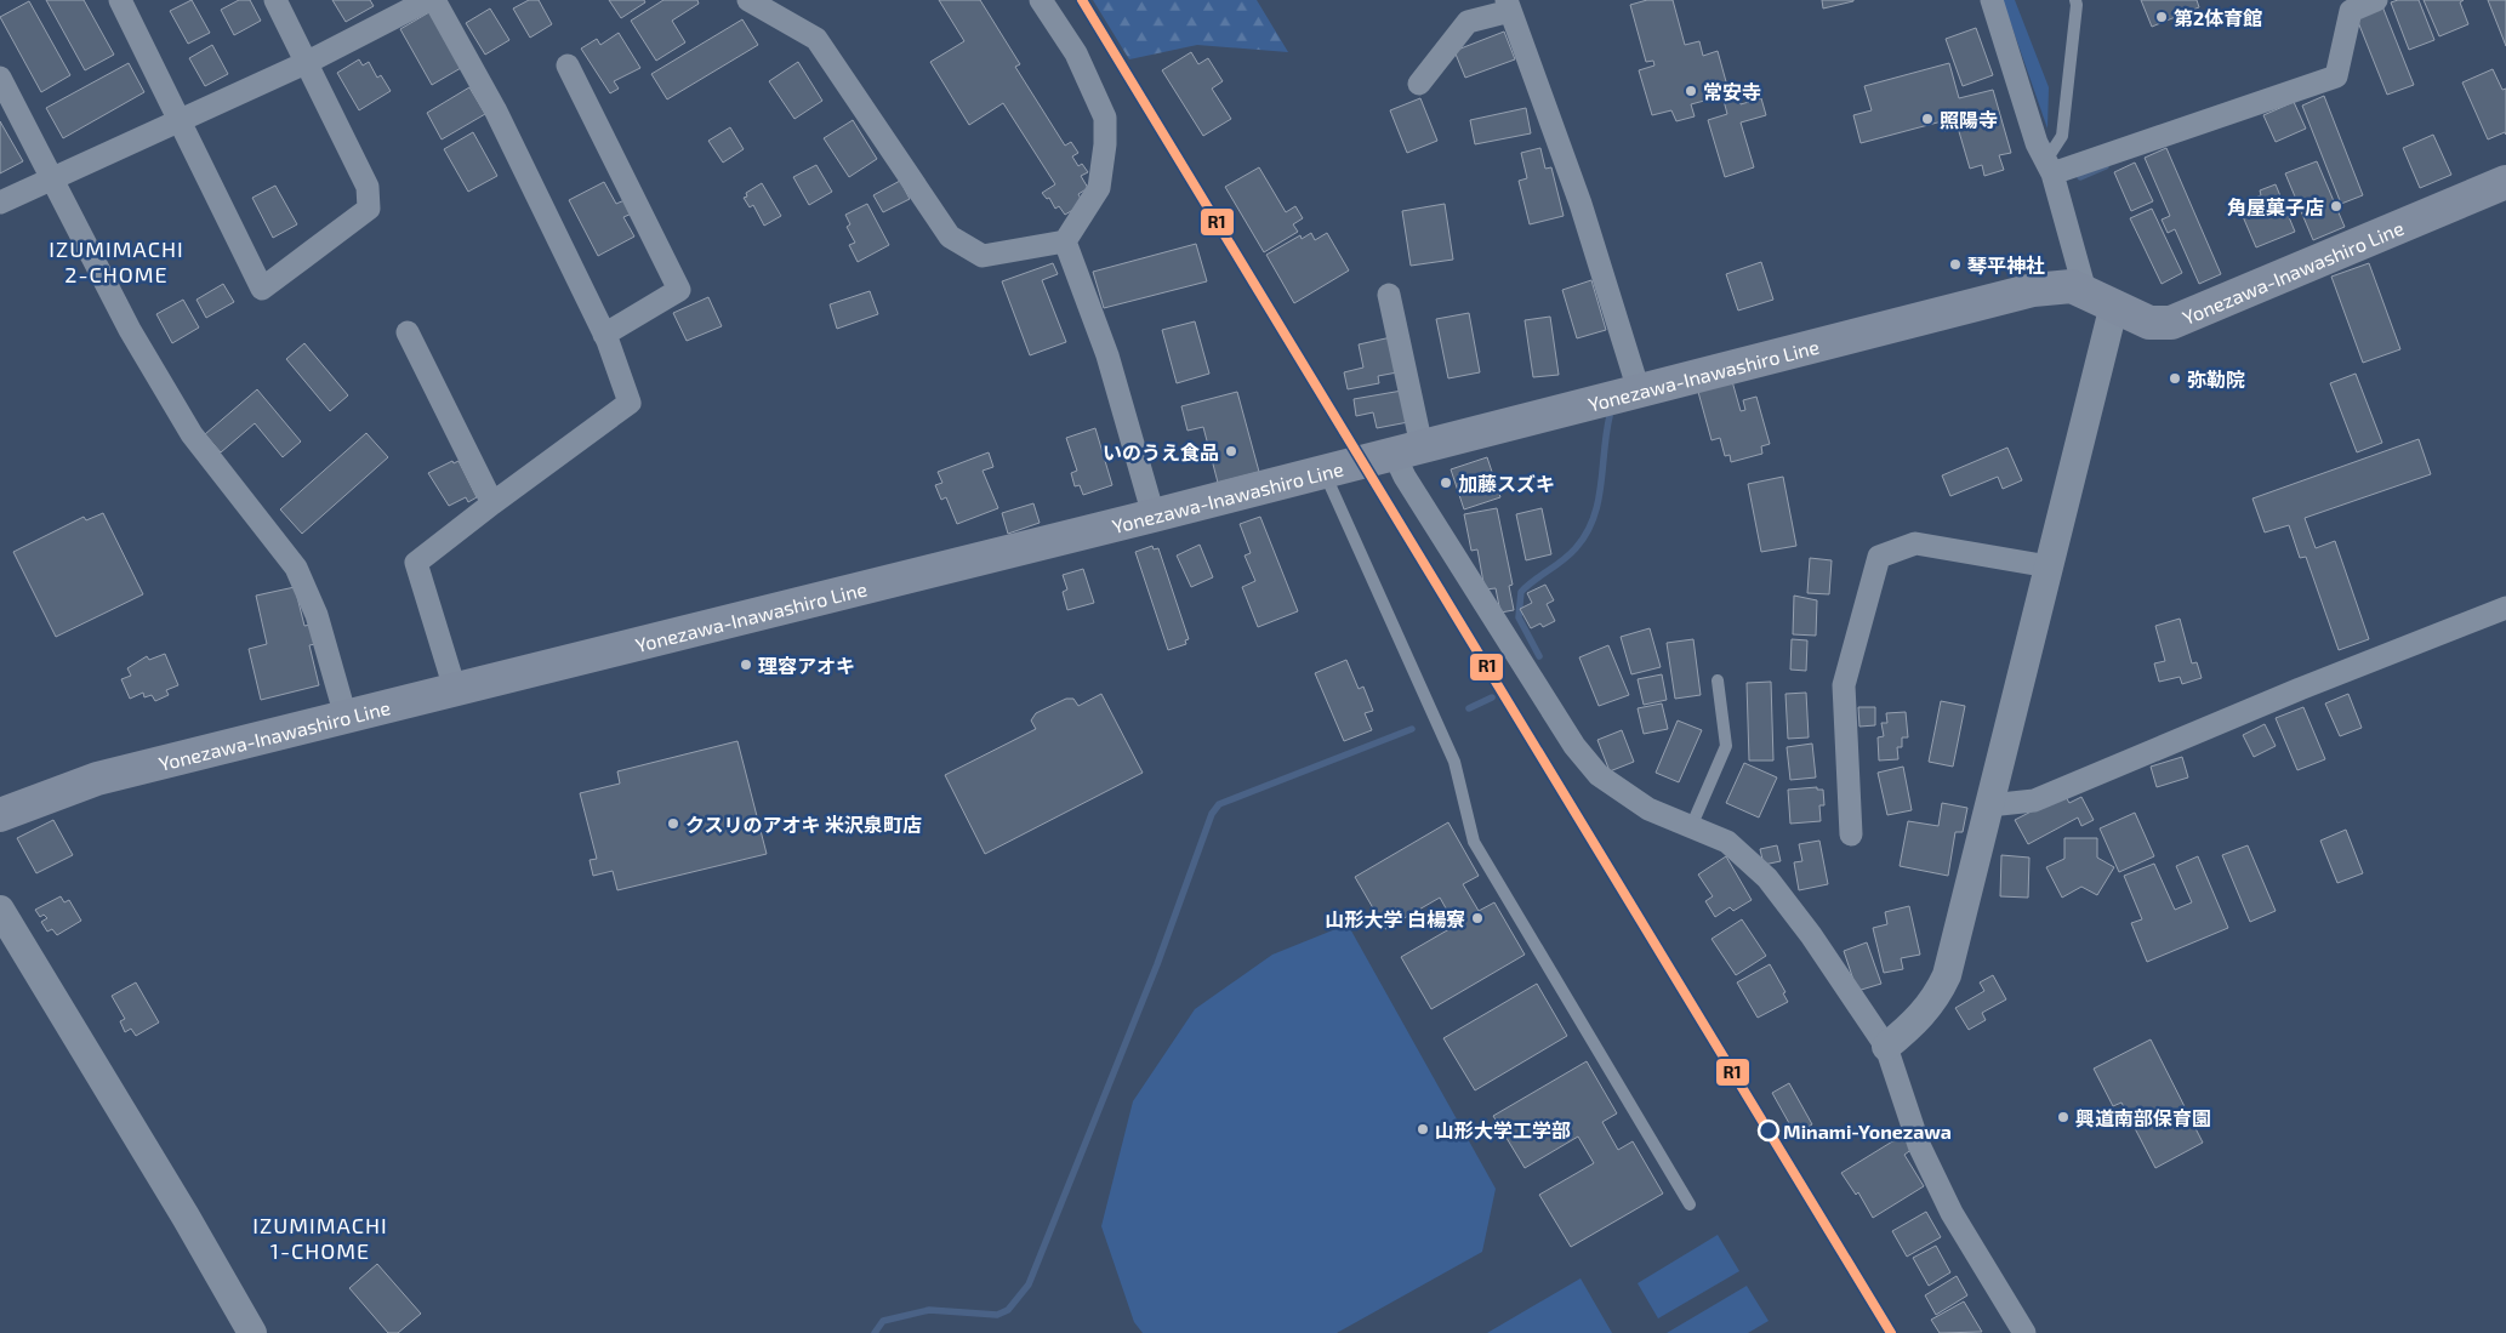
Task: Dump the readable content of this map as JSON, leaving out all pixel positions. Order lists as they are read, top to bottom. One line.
{"streets":{"main road":["Yonezawa-Inawashiro Line"]},"districts":["IZUMIMACHI 2-CHOME","IZUMIMACHI 1-CHOME"],"places":["第2体育館","常安寺","照陽寺","角屋菓子店","琴平神社","弥勒院","いのうえ食品","加藤スズキ","理容アオキ","クスリのアオキ 米沢泉町店","山形大学 白楊寮","興道南部保育園","山形大学工学部","Minami-Yonezawa"],"lines":["transit line R1"]}
